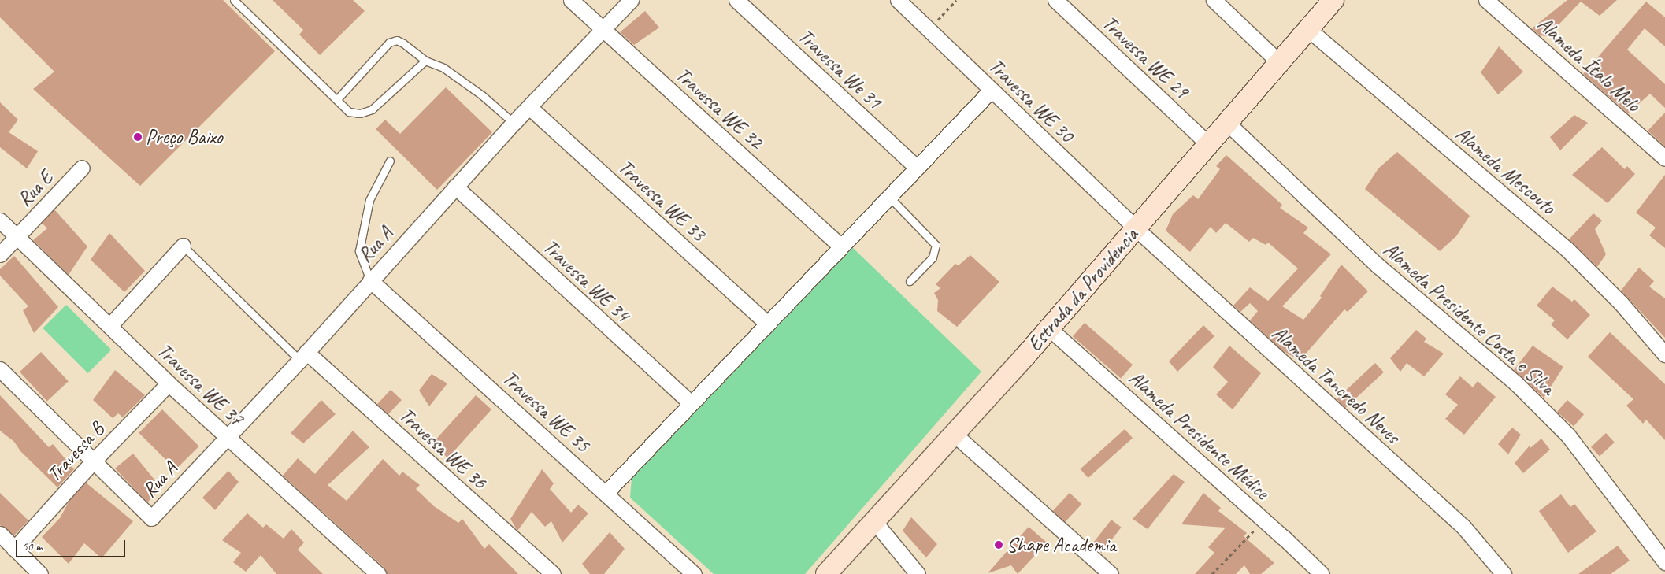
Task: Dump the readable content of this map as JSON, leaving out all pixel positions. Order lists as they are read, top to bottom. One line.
{"streets":{"main road":["Estrada da Providencia"],"street":["Travessa WE 29","Alameda Ítalo Melo","Travessa We 31","Travessa WE 30","Travessa WE 32","Alameda Mescouto","Rua E","Travessa WE 33","Rua A","Travessa WE 34","Alameda Presidente Costa e Silva","Travessa WE 37","Alameda Tancredo Neves","Travessa WE 35","Alameda Presidente Médice","Travessa WE 36","Travessa B"]},"crossings":[["Travessa WE 29","Estrada da Providencia"],["Travessa WE 30","Estrada da Providencia"],["Travessa WE 30","Alameda Tancredo Neves"],["Travessa WE 32","Rua A"],["Alameda Mescouto","Estrada da Providencia"],["Rua E","Travessa WE 37"],["Travessa WE 33","Rua A"],["Rua A","Travessa WE 34"],["Rua A","Travessa WE 37"],["Rua A","Travessa WE 35"],["Rua A","Travessa WE 36"],["Rua A","Travessa B"],["Estrada da Providencia","Alameda Presidente Costa e Silva"],["Estrada da Providencia","Alameda Tancredo Neves"],["Estrada da Providencia","Alameda Presidente Médice"],["Travessa WE 37","Travessa B"]],"places":["Preço Baixo","Shape Academia"],"scale_bar":"50 m"}
